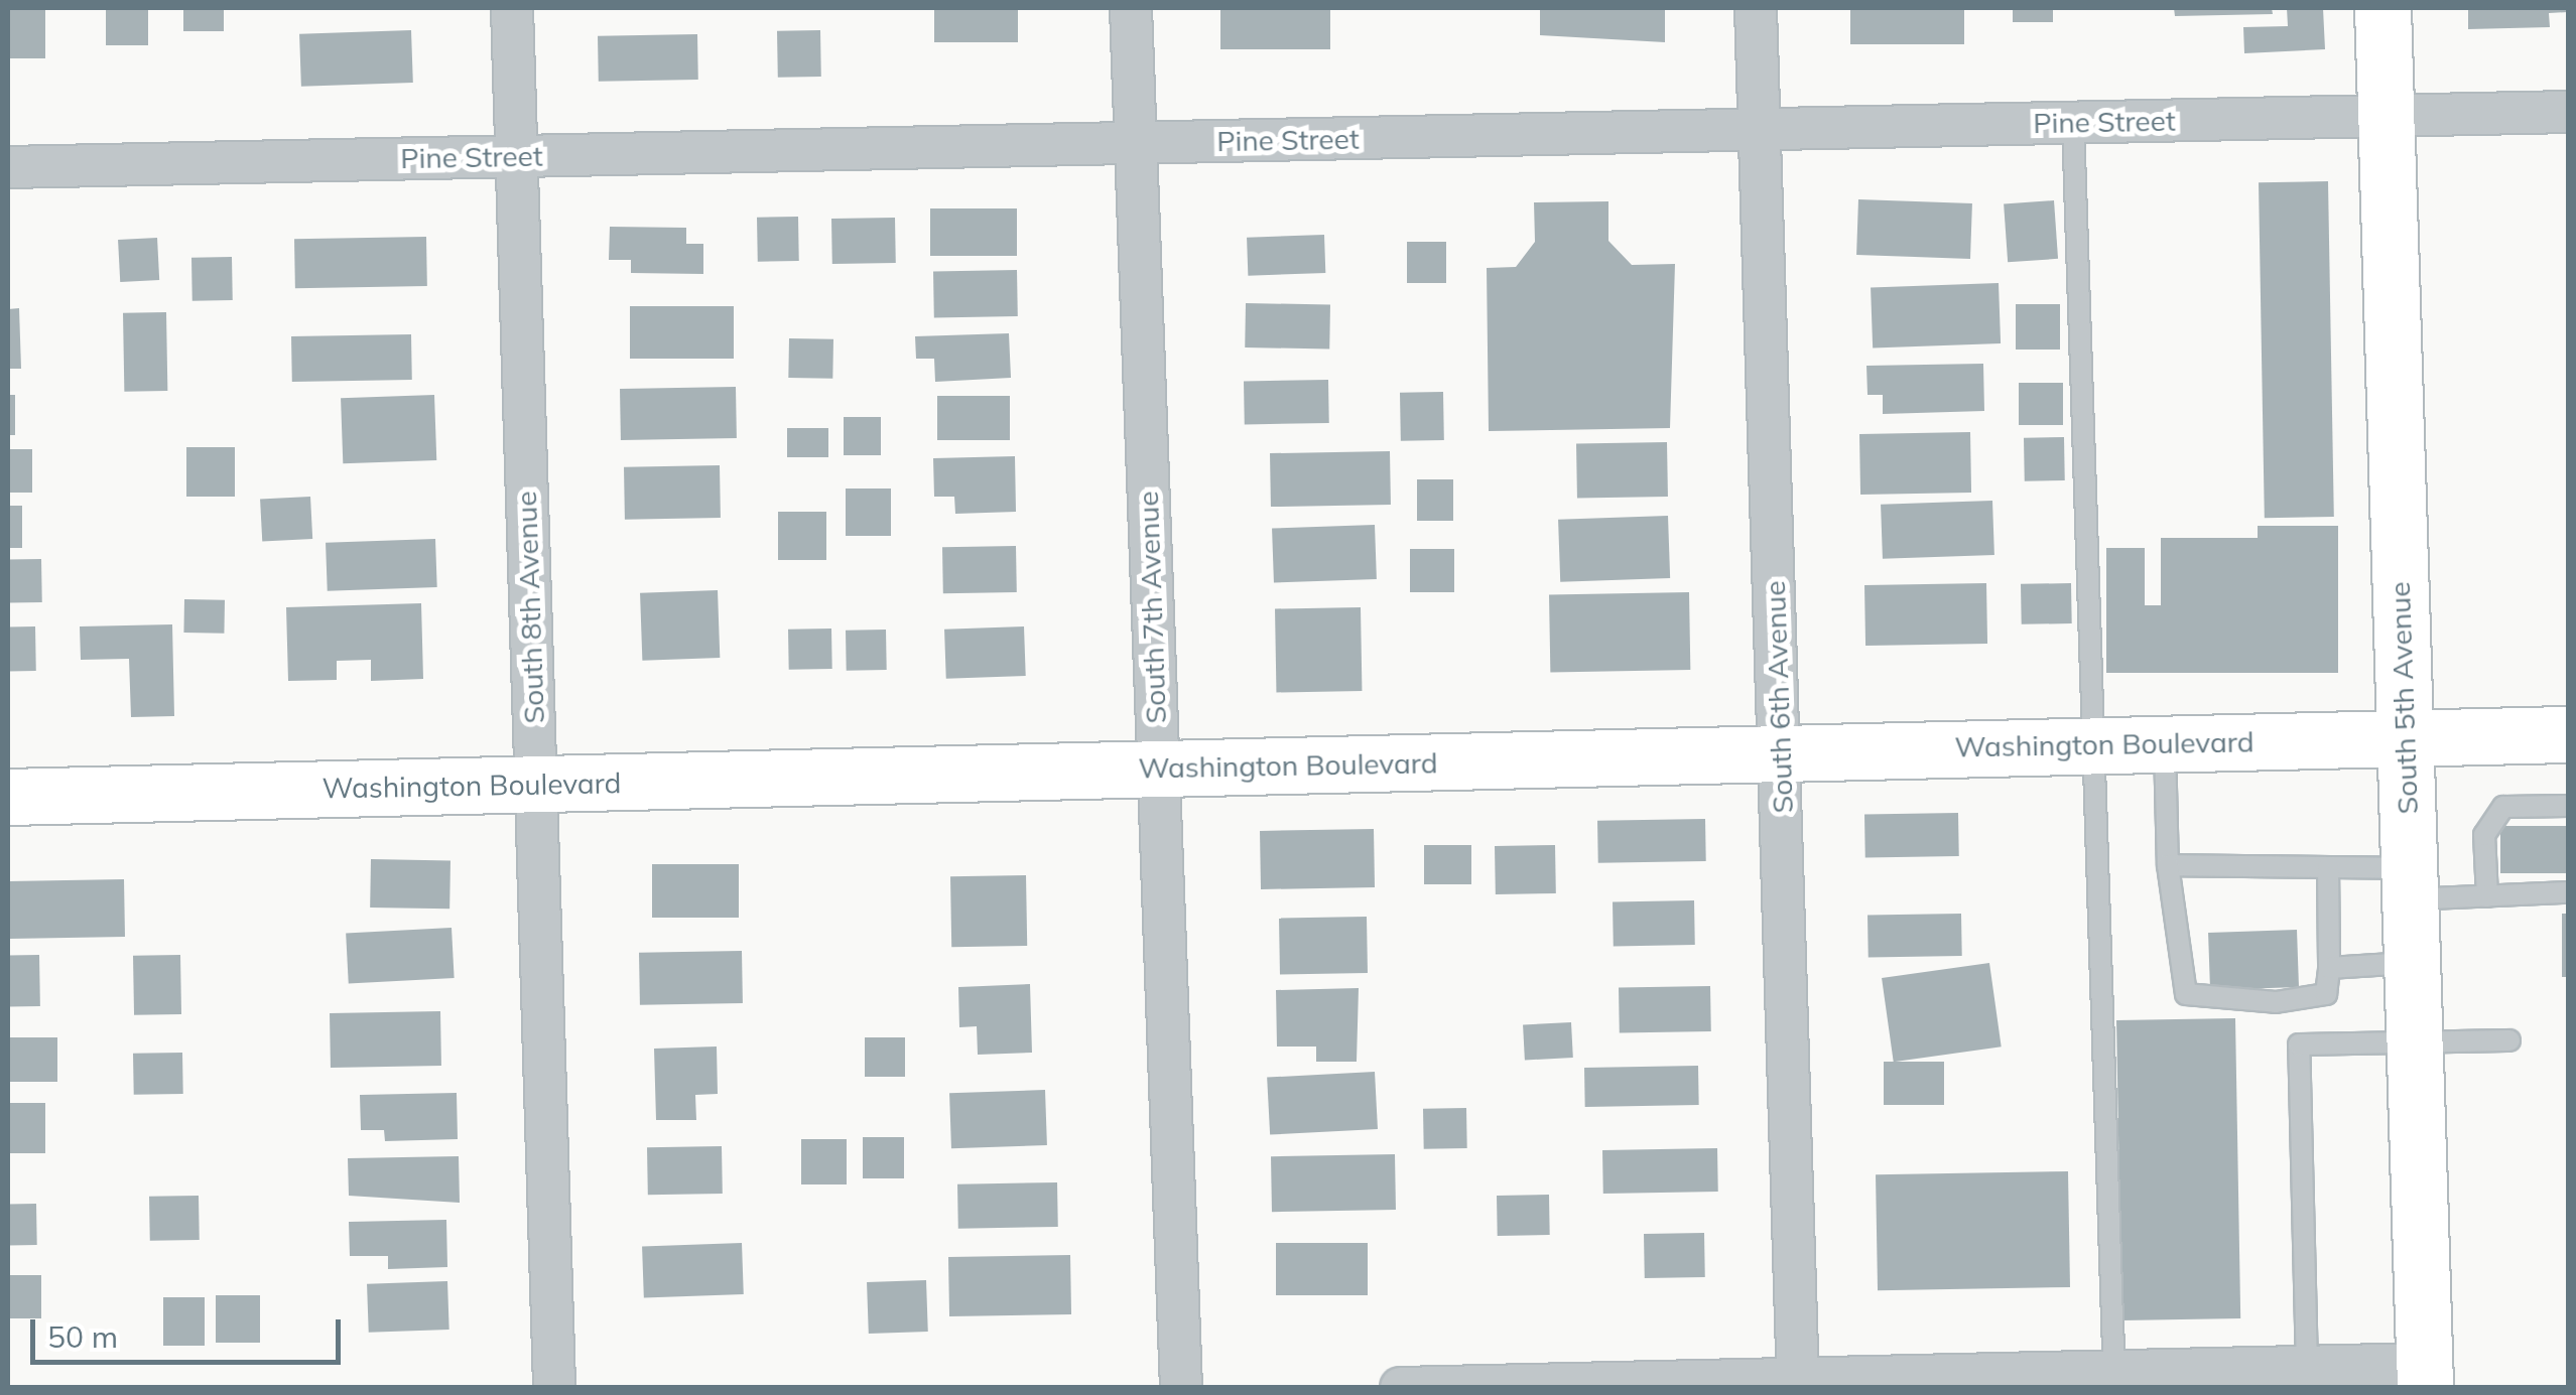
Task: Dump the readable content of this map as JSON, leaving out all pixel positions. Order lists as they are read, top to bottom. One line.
{"streets":{"street":["Pine Street","South 8th Avenue","South 7th Avenue","South 6th Avenue","South 5th Avenue","Washington Boulevard"]},"crossings":[["Pine Street","South 8th Avenue"],["Pine Street","South 7th Avenue"],["Pine Street","South 6th Avenue"],["Pine Street","South 5th Avenue"],["South 8th Avenue","Washington Boulevard"],["South 7th Avenue","Washington Boulevard"],["South 6th Avenue","Washington Boulevard"],["South 5th Avenue","Washington Boulevard"]],"scale_bar":"50 m"}
